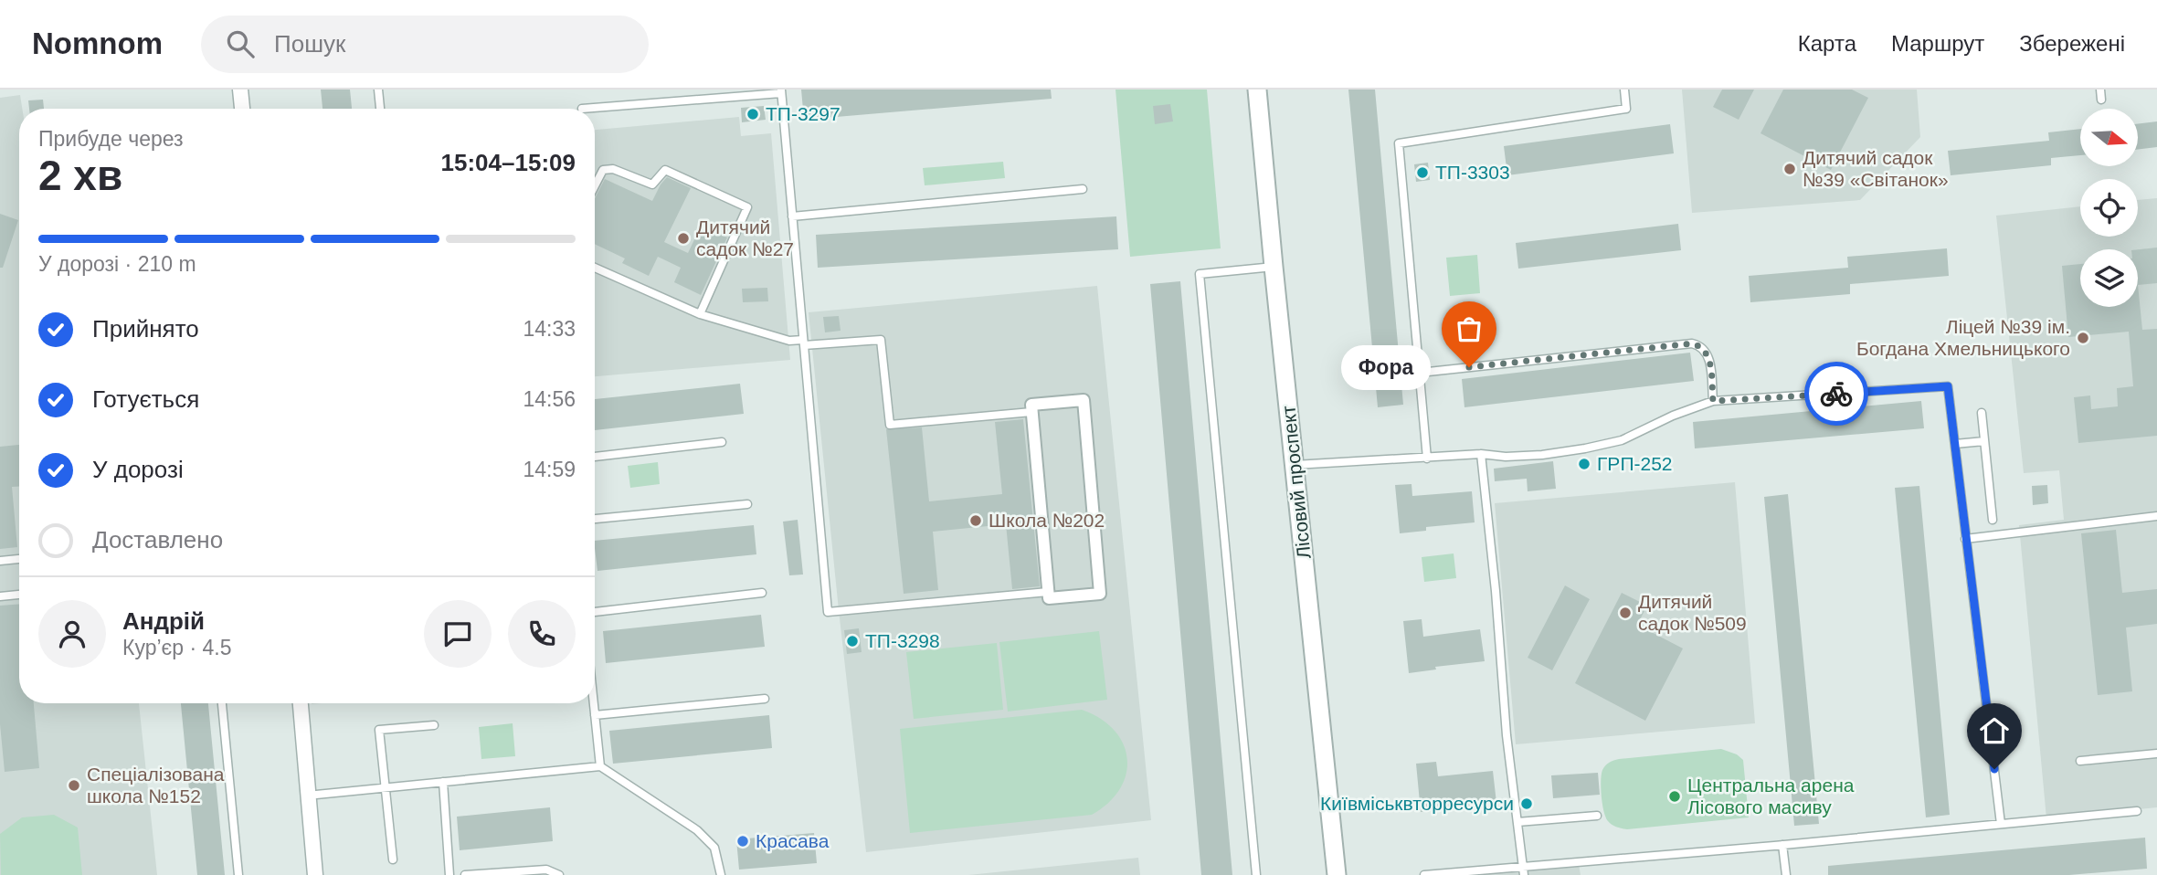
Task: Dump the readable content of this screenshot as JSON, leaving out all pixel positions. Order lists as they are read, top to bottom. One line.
{"streets":{"street":["Лісовий проспект"]},"places":["ТП-3297","Дитячий садок №39 «Світанок»","ТП-3303","Дитячий садок №27","Ліцей №39 ім. Богдана Хмельницького","Фора","ГРП-252","Школа №202","Дитячий садок №509","ТП-3298","Спеціалізована школа №152","Центральна арена Лісового масиву","Київміськвторресурси","Красава"],"north":"right","page":{"header":"Nomnom","search":"Пошук","nav":["Карта","Маршрут","Збережені"],"heading":["2 хв","Прибуде через","15:04–15:09"],"panel":["Андрій","Кур’єр · 4.5"],"bar":"У дорозі · 210 m","list":[["Прийнято","14:33"],["Готується","14:56"],["У дорозі","14:59"],"Доставлено"],"bubble":"Фора"}}
